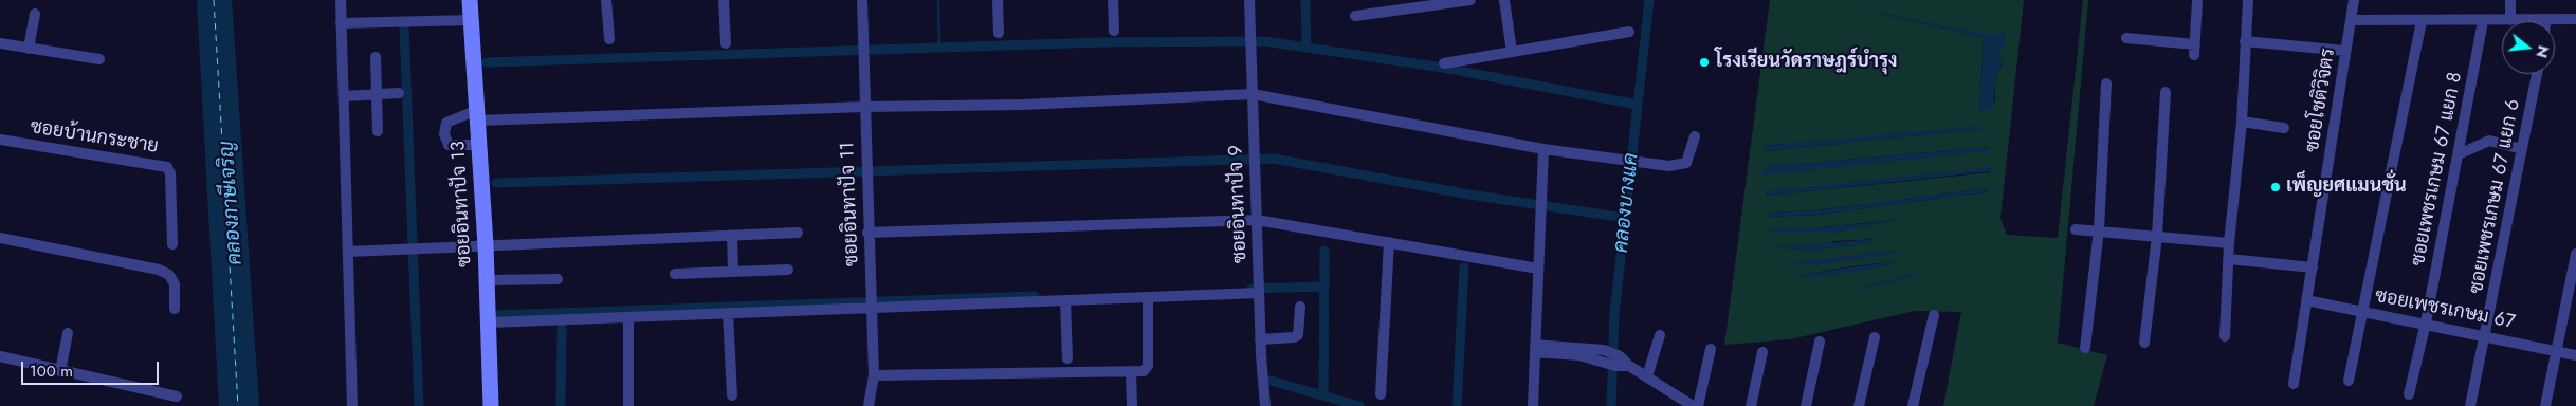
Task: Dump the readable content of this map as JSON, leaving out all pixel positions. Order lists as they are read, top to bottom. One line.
{"streets":{"street":["ซอยโชติวิจิตร","ซอยบ้านกระชาย","ซอยเพชรเกษม 67 แยก 8","ซอยเพชรเกษม 67 แยก 6","ซอยอินทาปัจ 13","ซอยอินทาปัจ 11","ซอยอินทาปัจ 9","ซอยเพชรเกษม 67"]},"crossings":[["ซอยโชติวิจิตร","ซอยเพชรเกษม 67"],["ซอยเพชรเกษม 67 แยก 8","ซอยเพชรเกษม 67"],["ซอยเพชรเกษม 67 แยก 6","ซอยเพชรเกษม 67"]],"water":["คลองภาษีเจริญ","คลองบางแค"],"places":["โรงเรียนวัดราษฎร์บำรุง","เพ็ญยศแมนชั่น"],"scale_bar":"100 m","north":"right"}
